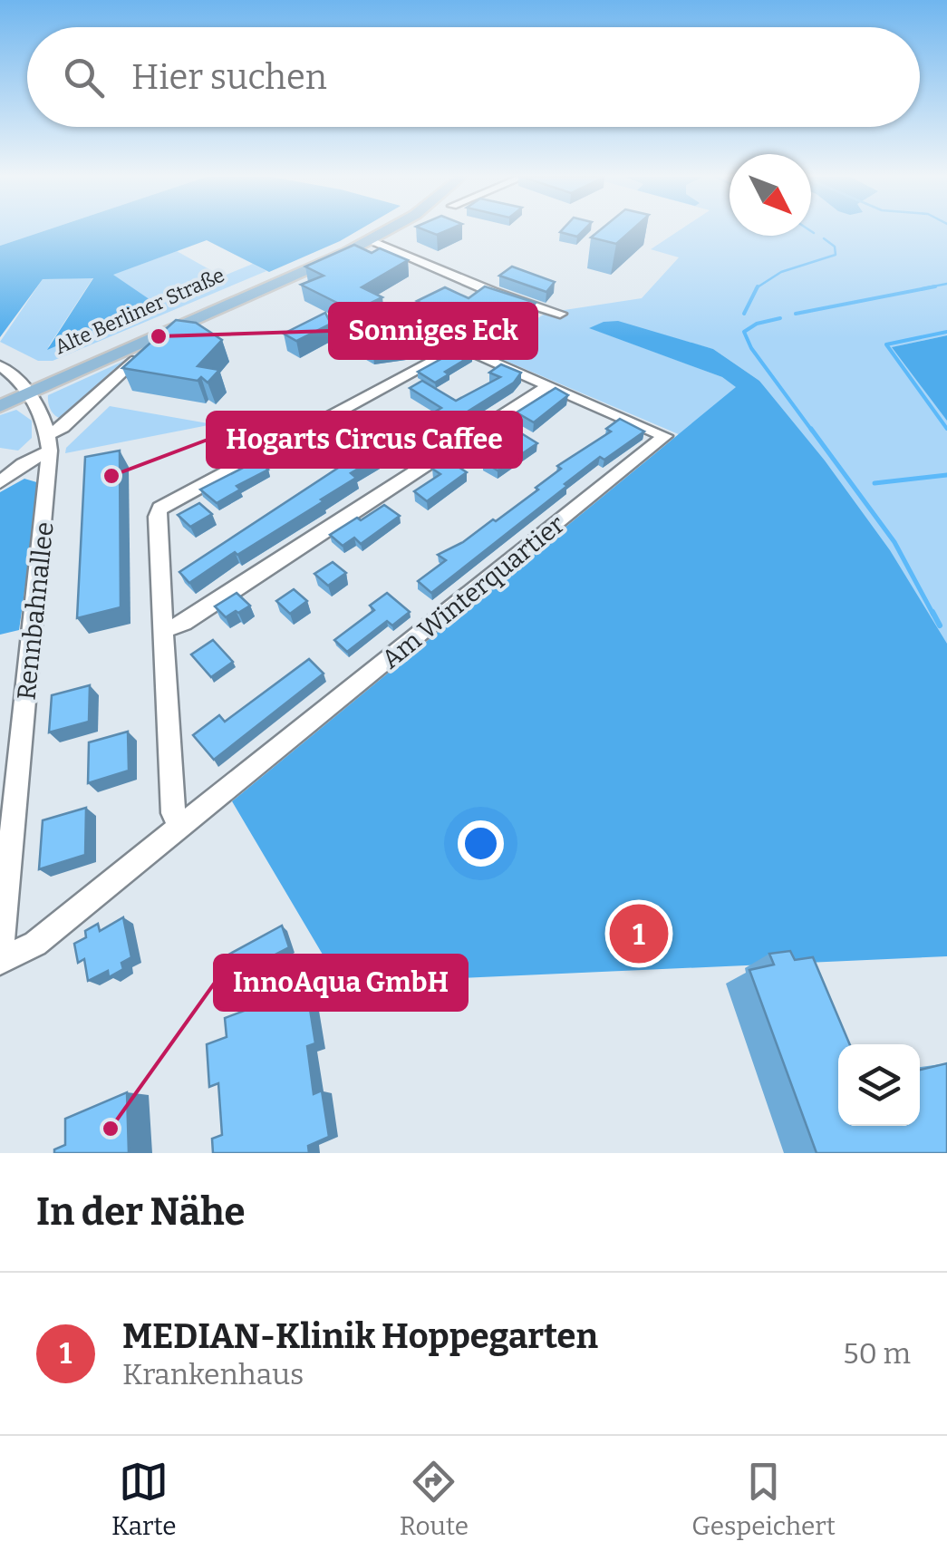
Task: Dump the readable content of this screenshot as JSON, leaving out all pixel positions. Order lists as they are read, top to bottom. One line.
{"streets":{"main road":["Alte Berliner Straße"],"street":["Am Winterquartier","Rennbahnallee"]},"crossings":[["Alte Berliner Straße","Rennbahnallee"]],"places":["Sonniges Eck","Hogarts Circus Caffee","InnoAqua GmbH"],"north":"bottom right","page":{"search":"Hier suchen","pins":"1","heading":"In der Nähe","list":[{"mark":"1","name":"MEDIAN-Klinik Hoppegarten","note":"Krankenhaus","value":"50 m"}],"nav":["Karte","Route","Gespeichert"]}}
